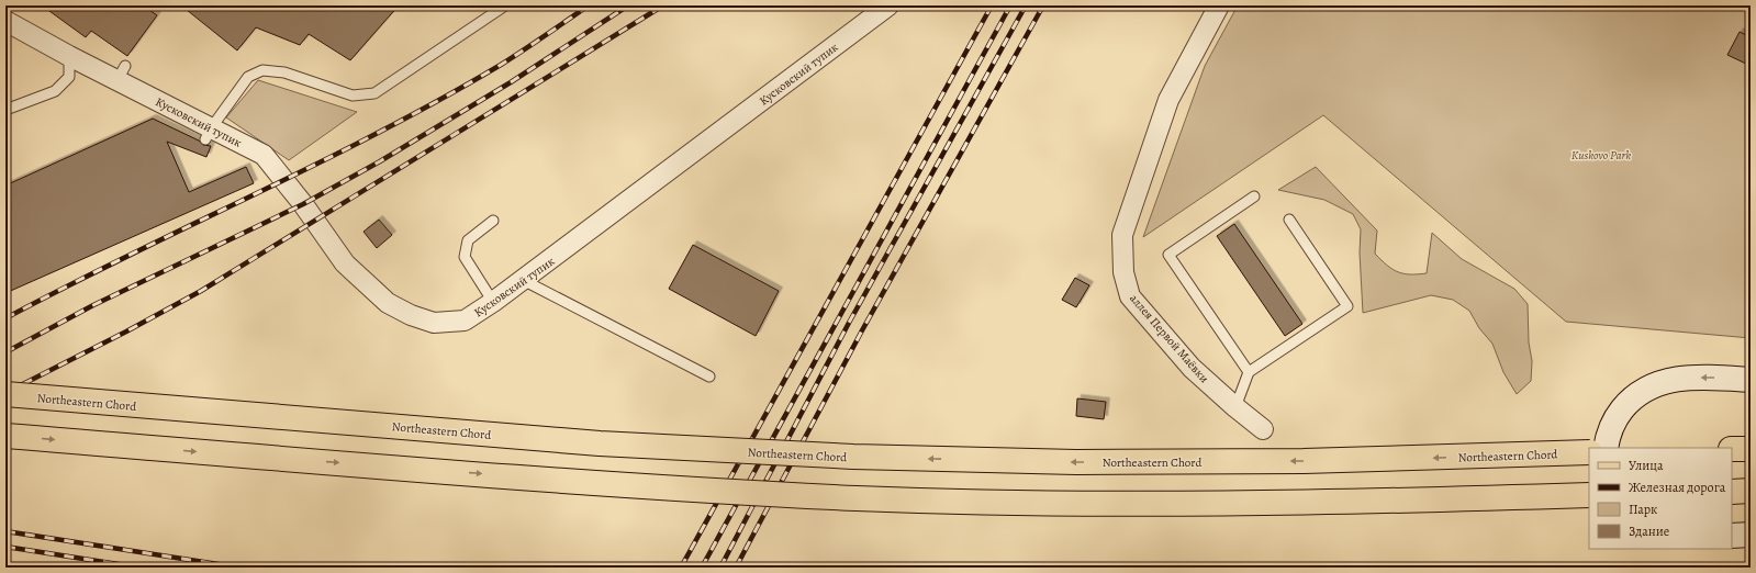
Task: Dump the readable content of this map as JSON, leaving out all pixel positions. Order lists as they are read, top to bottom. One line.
{"streets":{"main road":["Northeastern Chord"],"street":["Кусковский тупик","аллея Первой Маёвки"]},"parks":["Kuskovo Park"],"legend":["Улица","Железная дорога","Парк","Здание"]}
